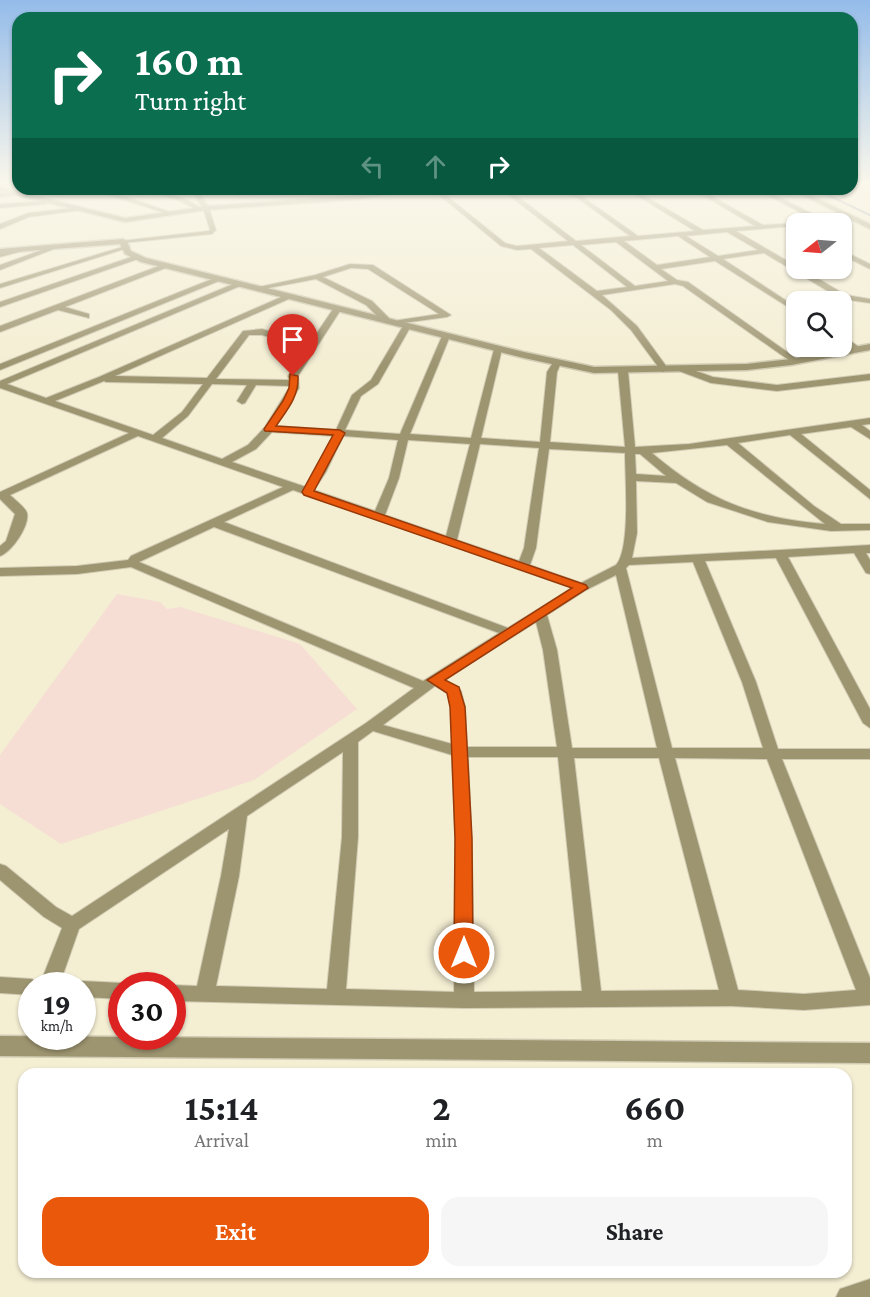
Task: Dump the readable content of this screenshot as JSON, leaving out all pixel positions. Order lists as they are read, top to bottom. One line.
{"north":"left","page":{"turn":["160 m","Turn right"],"speed":"19 km/h","limit":"30","eta":["15:14","Arrival","2","min","660","m"],"buttons":["Exit","Share"]}}
